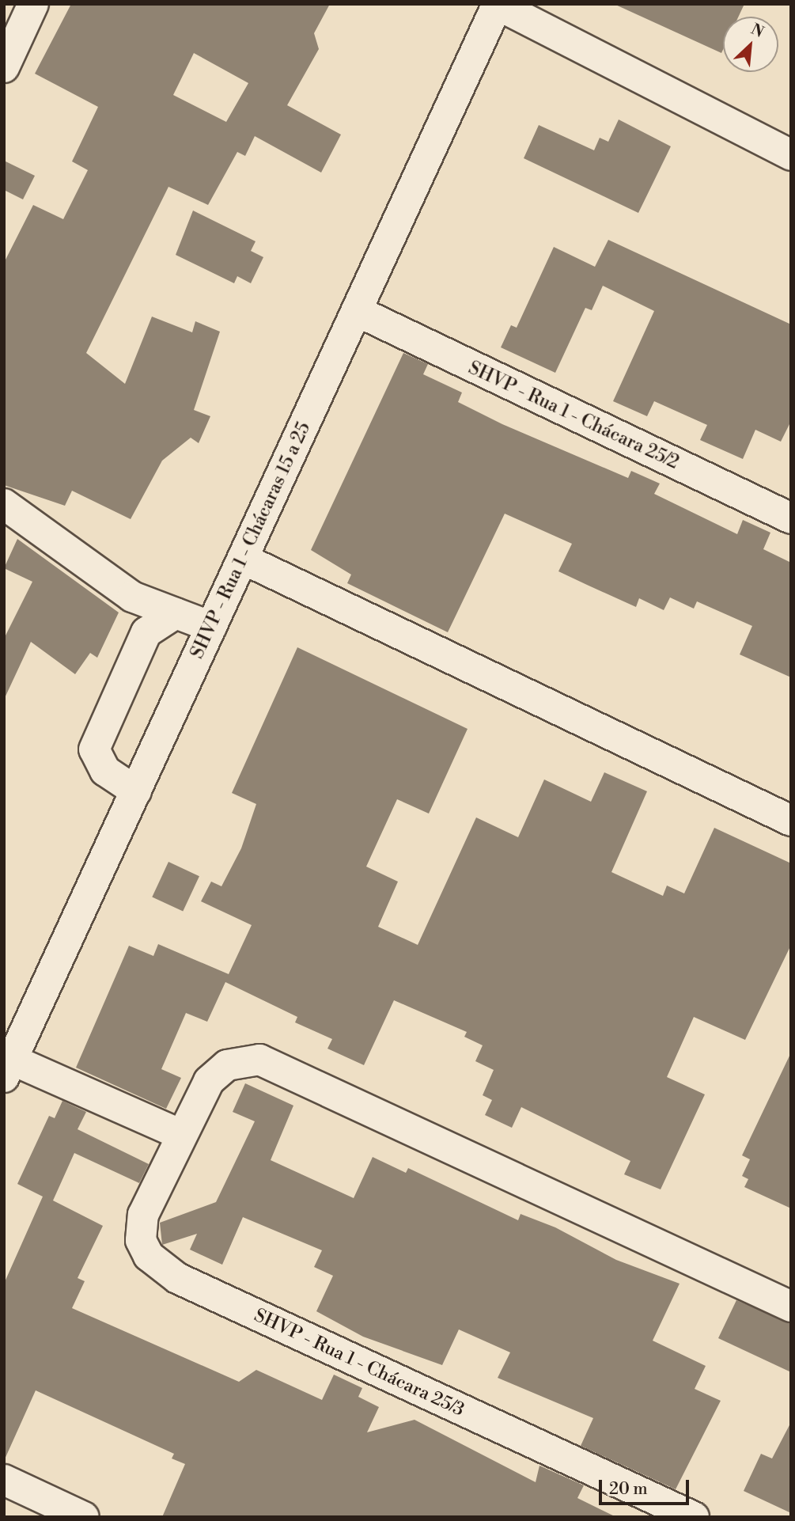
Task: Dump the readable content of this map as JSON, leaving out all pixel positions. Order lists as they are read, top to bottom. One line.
{"streets":{"street":["SHVP - Rua 1 - Chácara 25/2","SHVP - Rua 1 - Chácaras 15 a 25","SHVP - Rua 1 - Chácara 25/3"]},"crossings":[["SHVP - Rua 1 - Chácara 25/2","SHVP - Rua 1 - Chácaras 15 a 25"]],"scale_bar":"20 m","north":"top right"}
